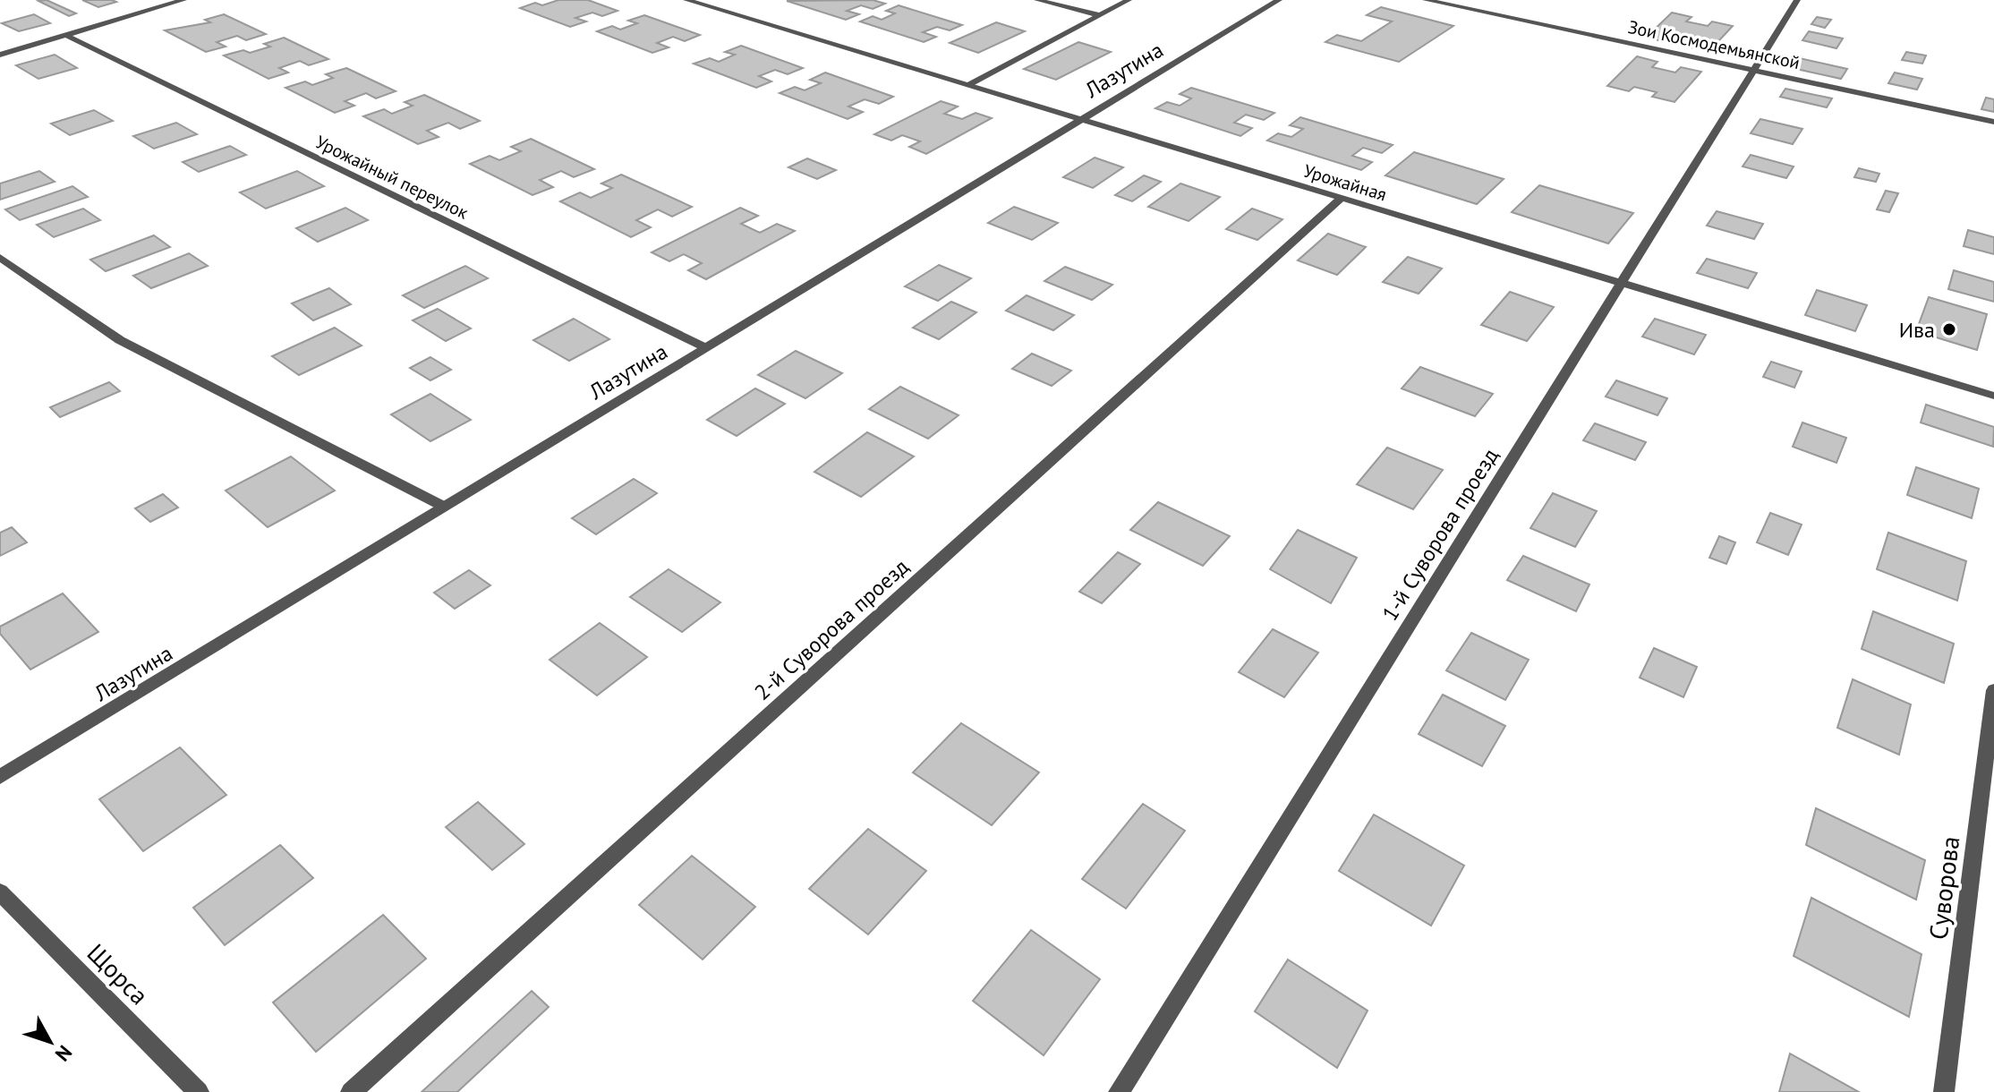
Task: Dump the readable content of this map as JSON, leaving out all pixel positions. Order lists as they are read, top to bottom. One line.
{"streets":{"street":["Зои Космодемьянской","Лазутина","Урожайный переулок","Урожайная","1-й Суворова проезд","2-й Суворова проезд","Суворова","Щорса"]},"crossings":[["Зои Космодемьянской","1-й Суворова проезд"],["Лазутина","Урожайный переулок"],["Лазутина","Урожайная"],["Урожайная","1-й Суворова проезд"],["Урожайная","2-й Суворова проезд"]],"places":["Ива"],"north":"bottom right"}
